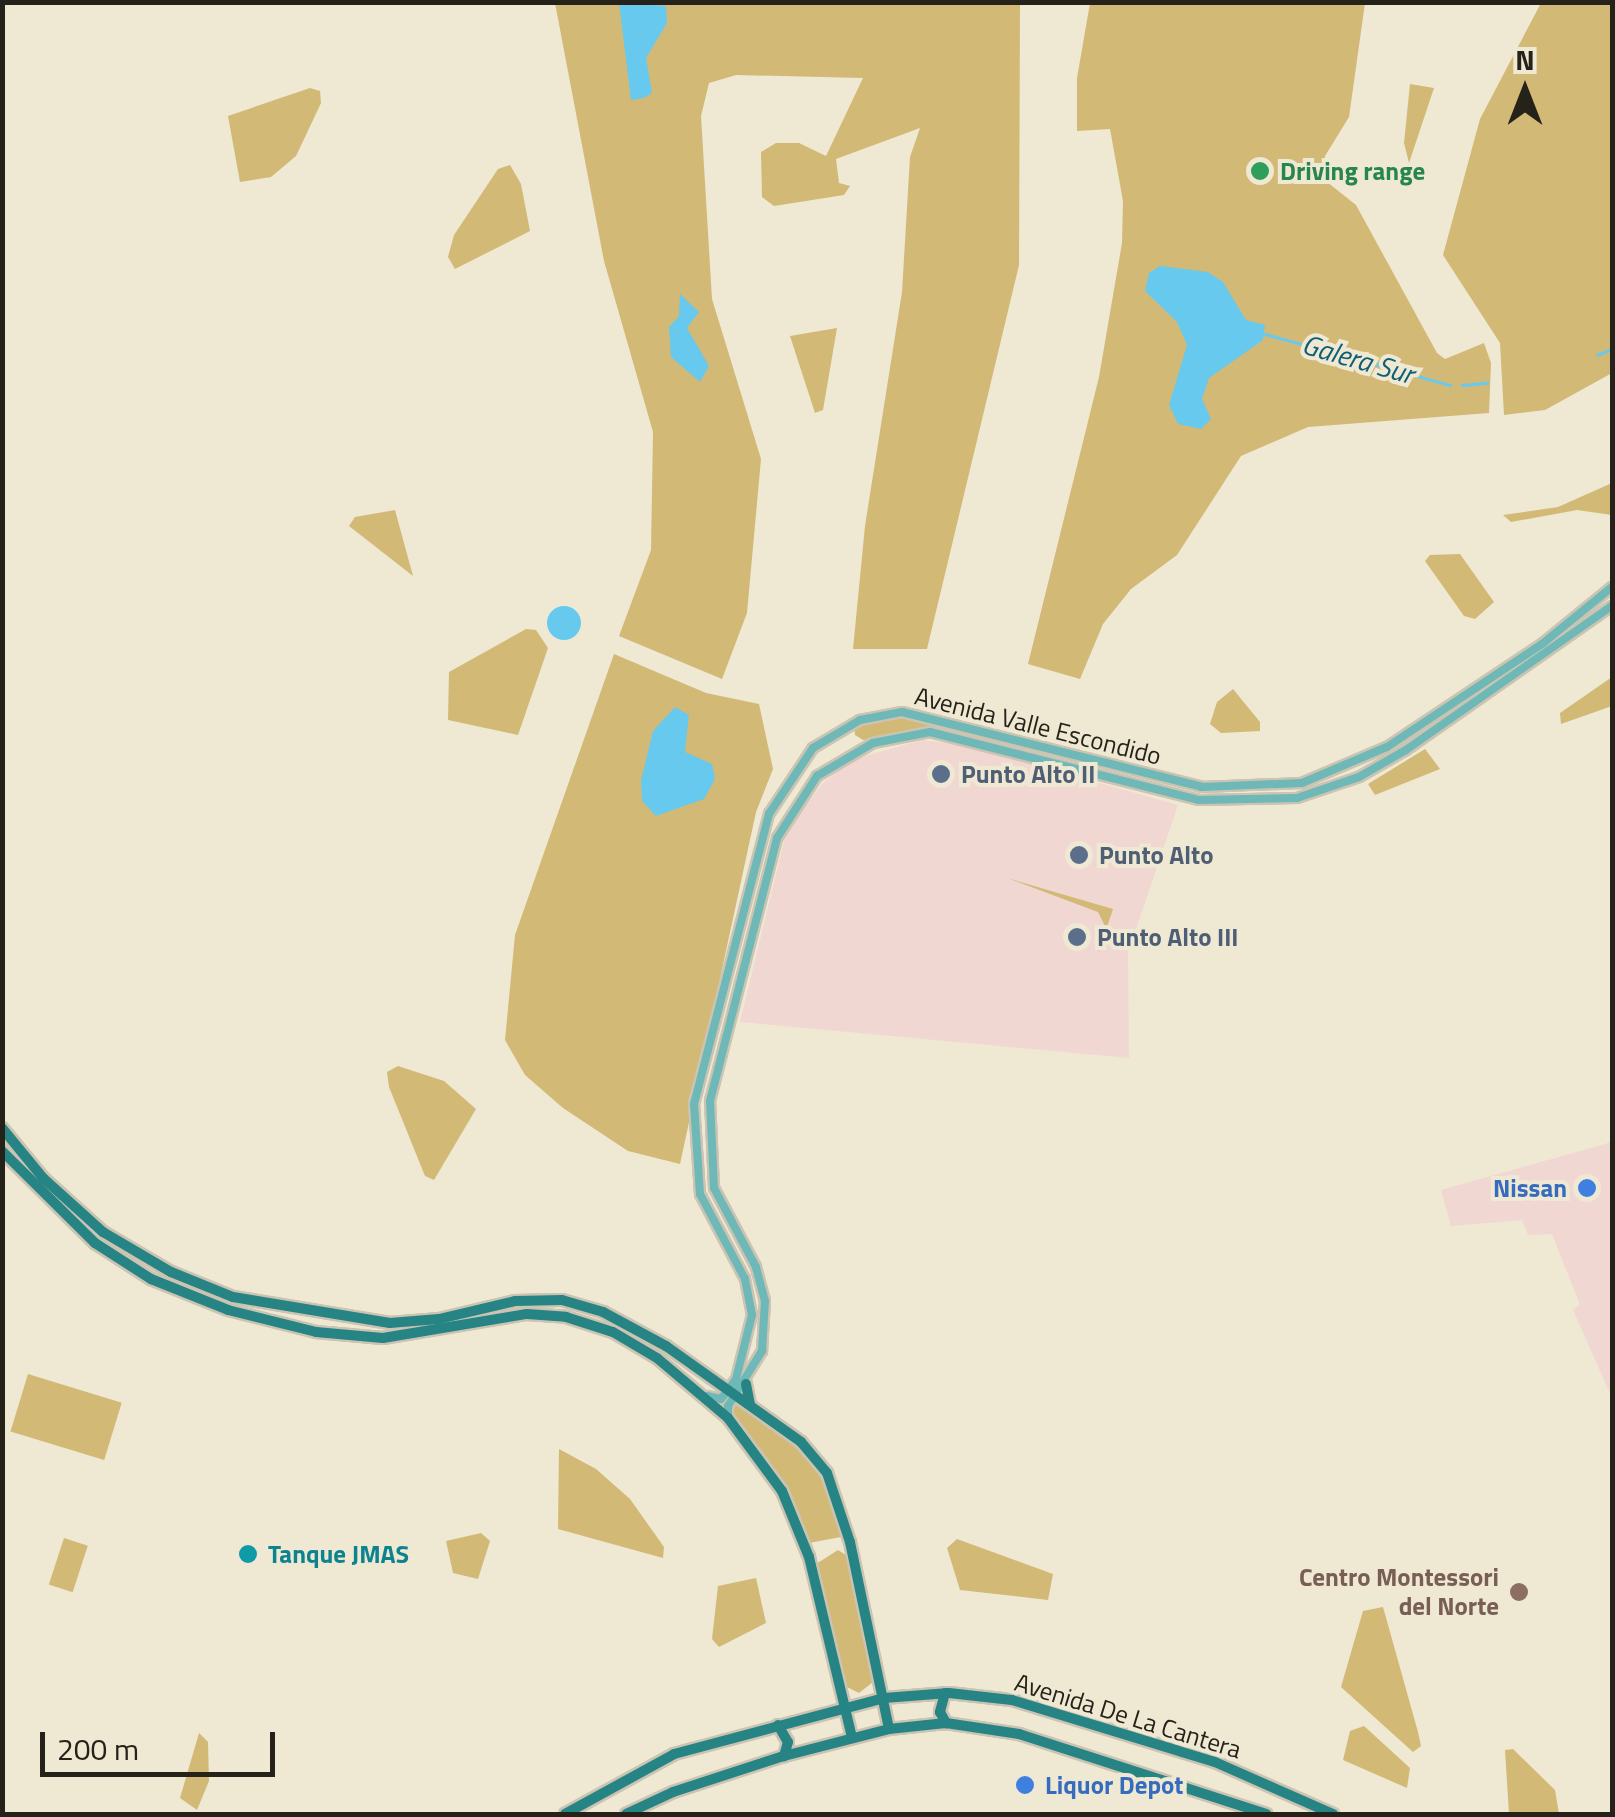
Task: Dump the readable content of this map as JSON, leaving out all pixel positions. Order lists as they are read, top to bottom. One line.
{"streets":{"main road":["Avenida De La Cantera"],"street":["Avenida Valle Escondido"]},"water":["Galera Sur"],"places":["Driving range","Punto Alto II","Punto Alto","Punto Alto III","Nissan","Tanque JMAS","Centro Montessori del Norte","Liquor Depot"],"scale_bar":"200 m","north":"top"}
